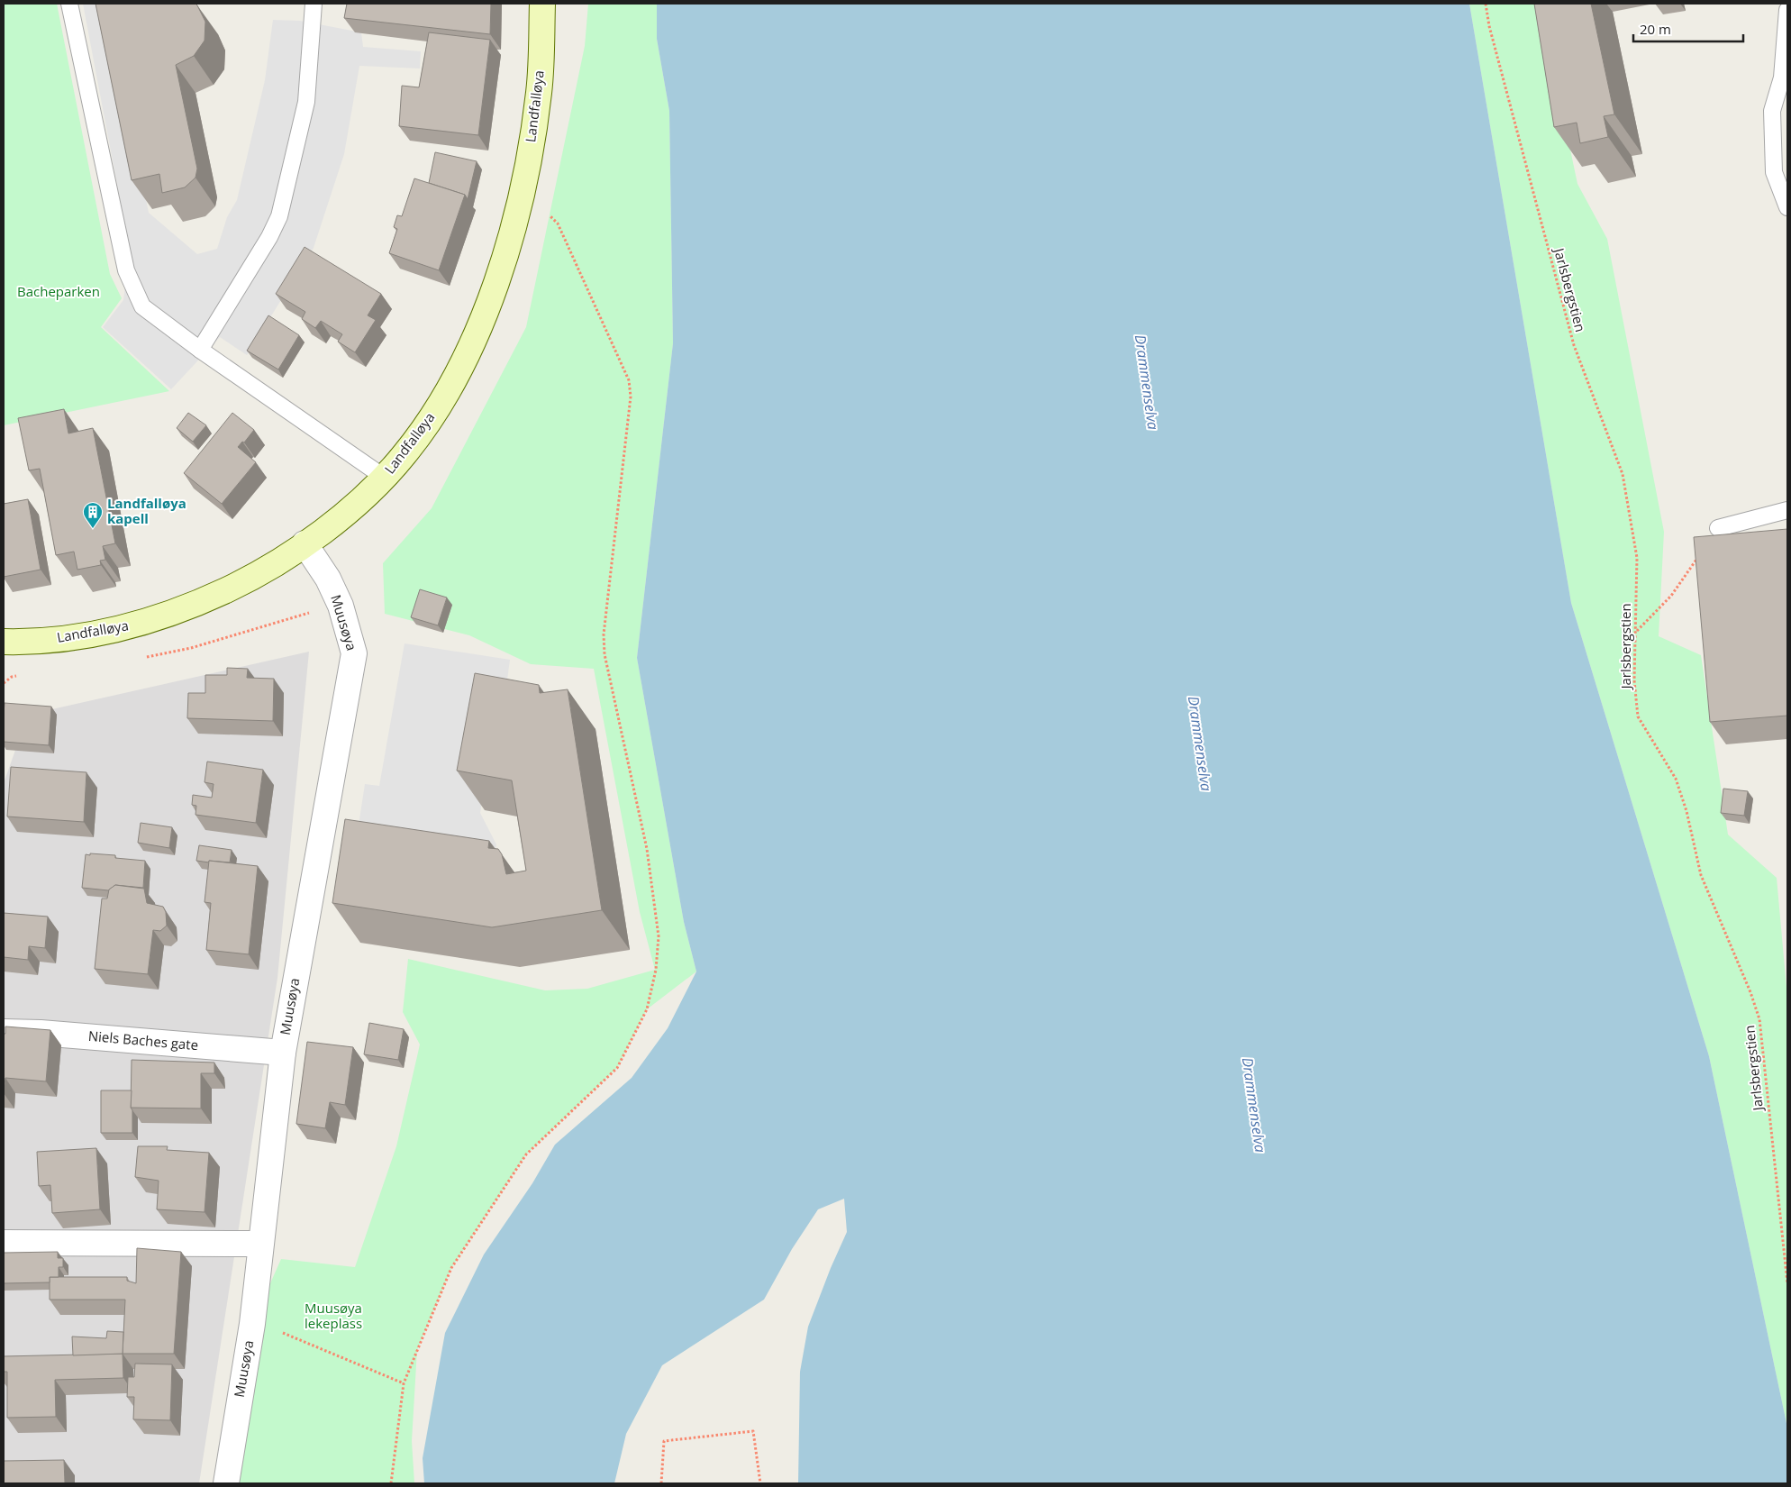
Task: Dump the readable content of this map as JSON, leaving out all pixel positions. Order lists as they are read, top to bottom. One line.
{"streets":{"main road":["Landfalløya"],"street":["Muusøya","Niels Baches gate"],"path":["Jarlsbergstien"]},"crossings":[["Landfalløya","Muusøya"],["Muusøya","Niels Baches gate"]],"water":["Drammenselva"],"parks":["Bacheparken","Muusøya lekeplass"],"places":{"building":["Landfalløya kapell"]},"scale_bar":"20 m"}
